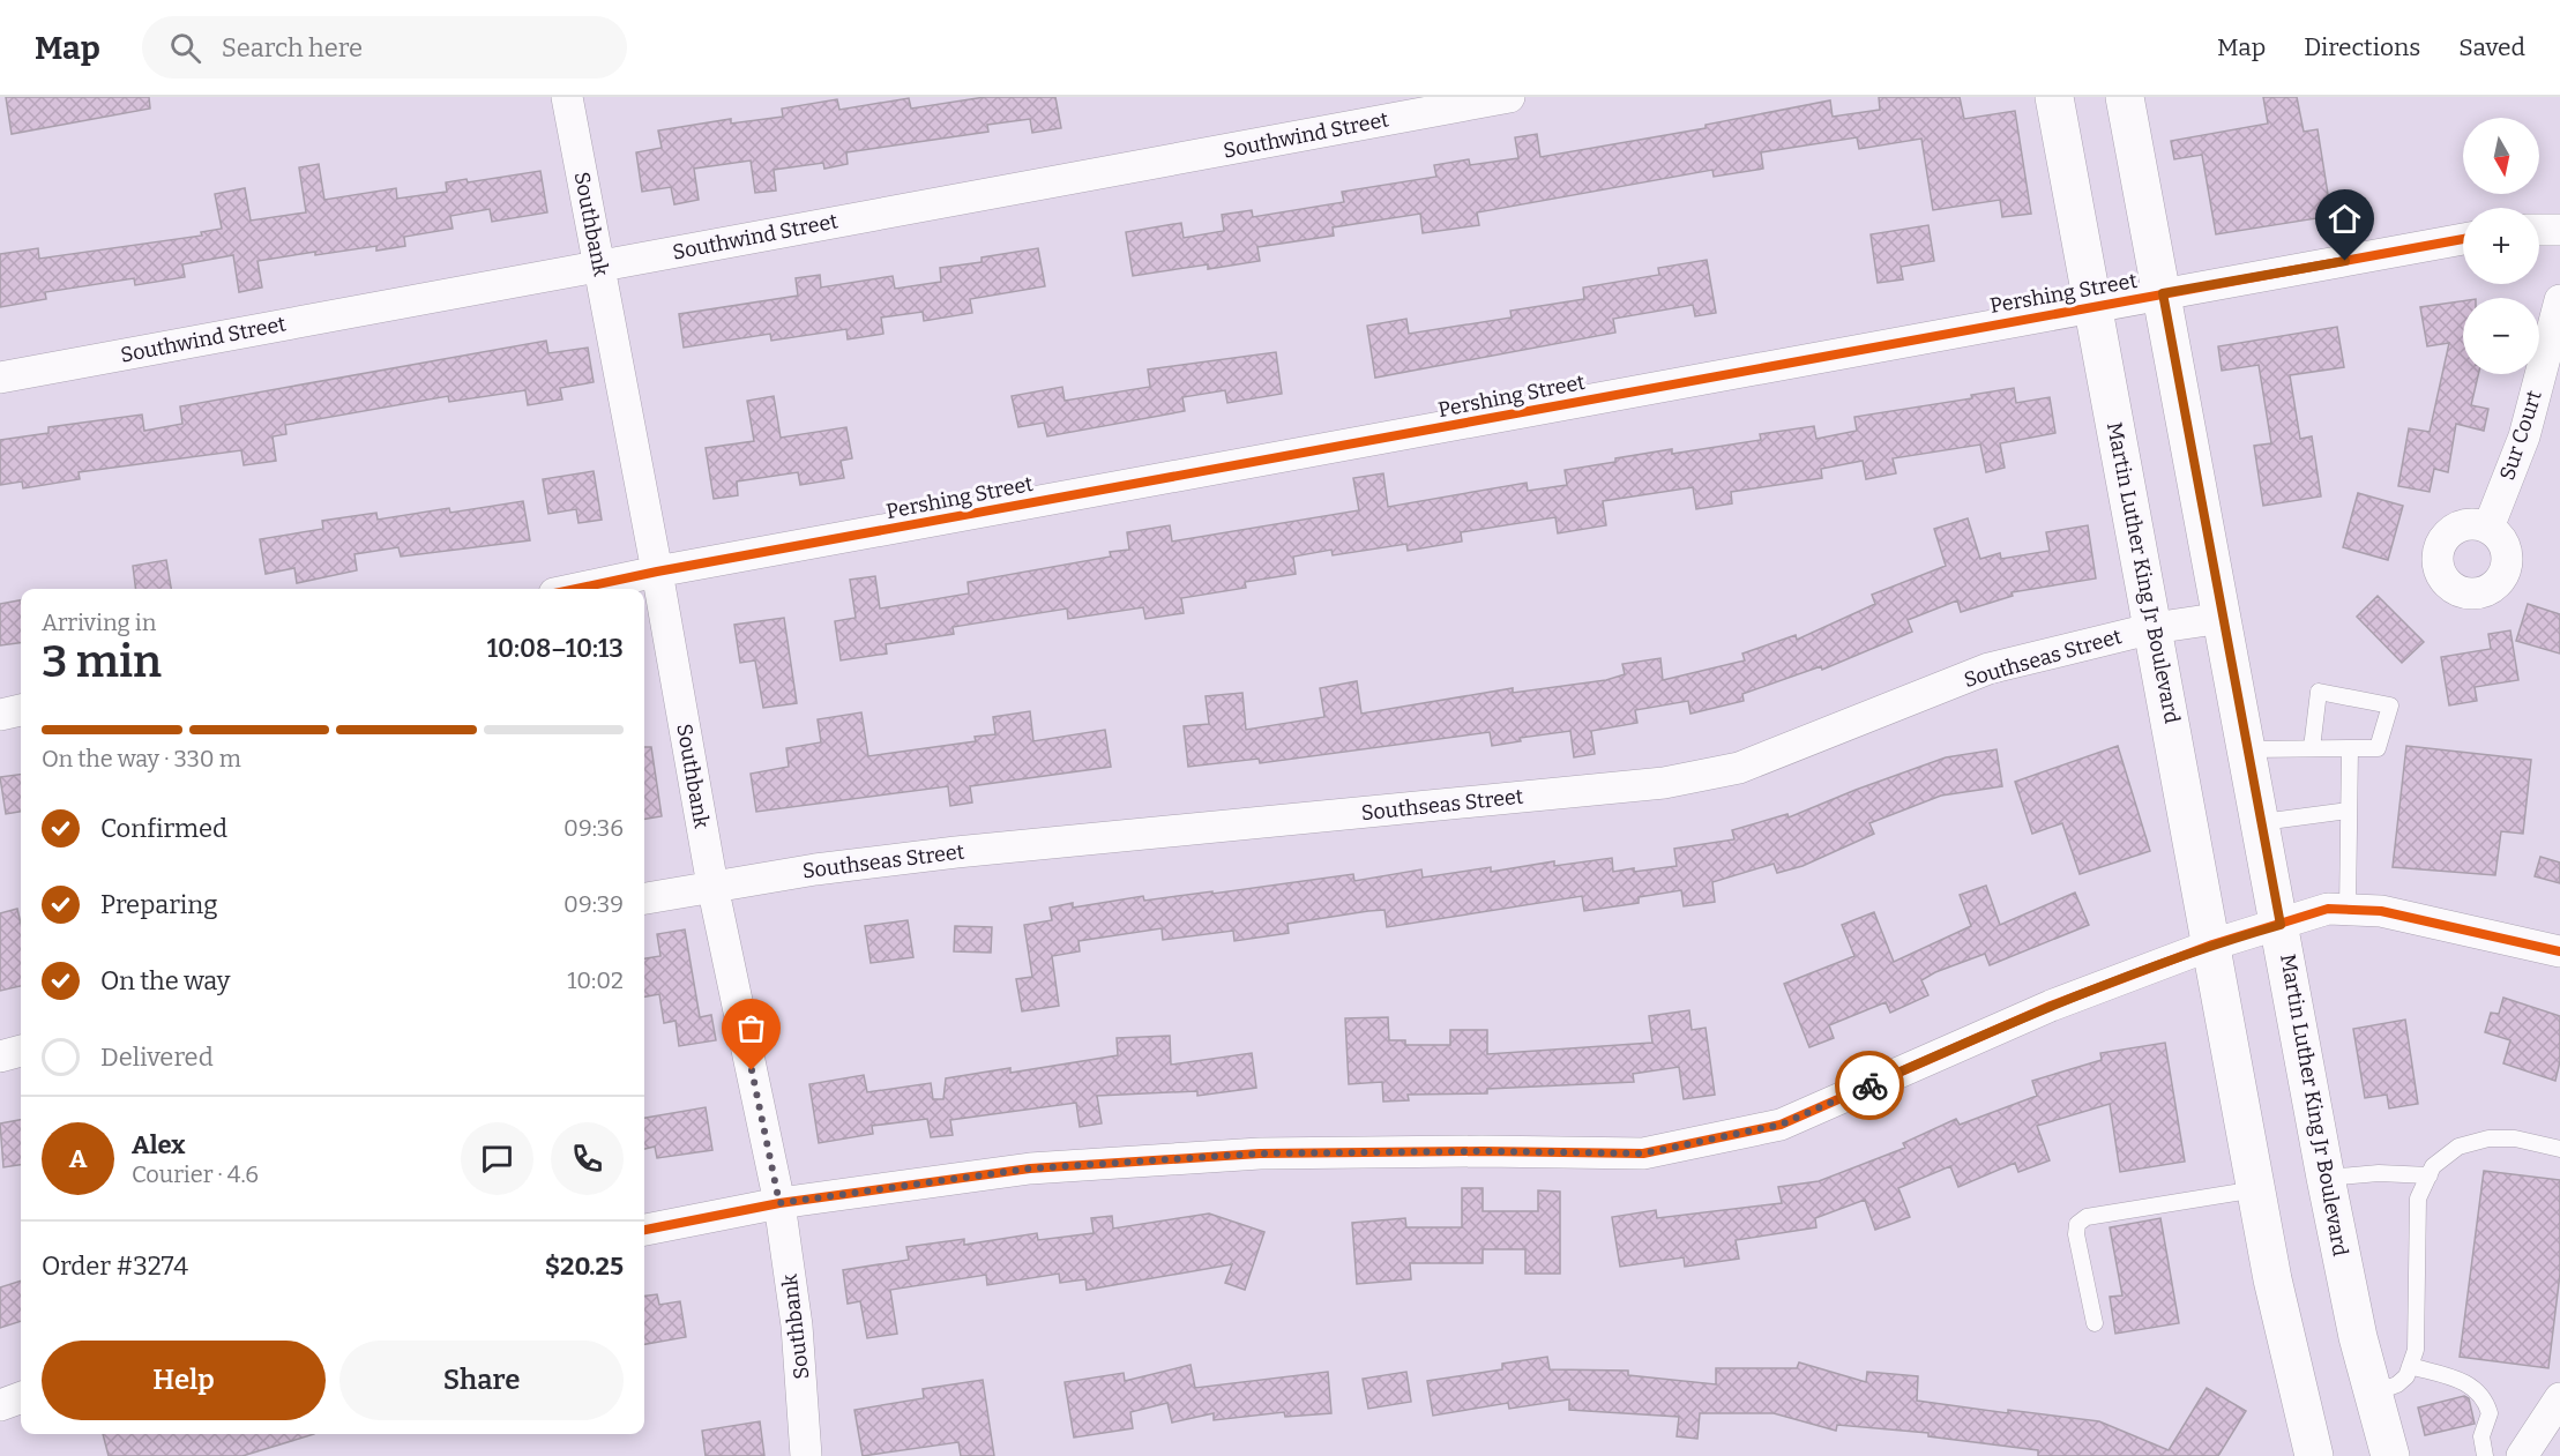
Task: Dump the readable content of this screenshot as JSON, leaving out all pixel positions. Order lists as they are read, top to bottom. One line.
{"streets":{"main road":["Martin Luther King Jr Boulevard"],"street":["Southwind Street","Southbank","Pershing Street","Sur Court","Southseas Street"]},"crossings":[["Southwind Street","Southbank"],["Southbank","Pershing Street"],["Southbank","Southseas Street"],["Pershing Street","Martin Luther King Jr Boulevard"],["Martin Luther King Jr Boulevard","Southseas Street"]],"north":"bottom","page":{"header":"Map","search":"Search here","nav":["Map","Directions","Saved"],"map_buttons":["+","−"],"heading":["3 min","Arriving in","10:08–10:13"],"panel":["Alex","Courier · 4.6","Order #3274","$20.25"],"bar":"On the way · 330 m","list":[["Confirmed","09:36"],["Preparing","09:39"],["On the way","10:02"],"Delivered"],"round":"A","buttons":["Help","Share"]}}
